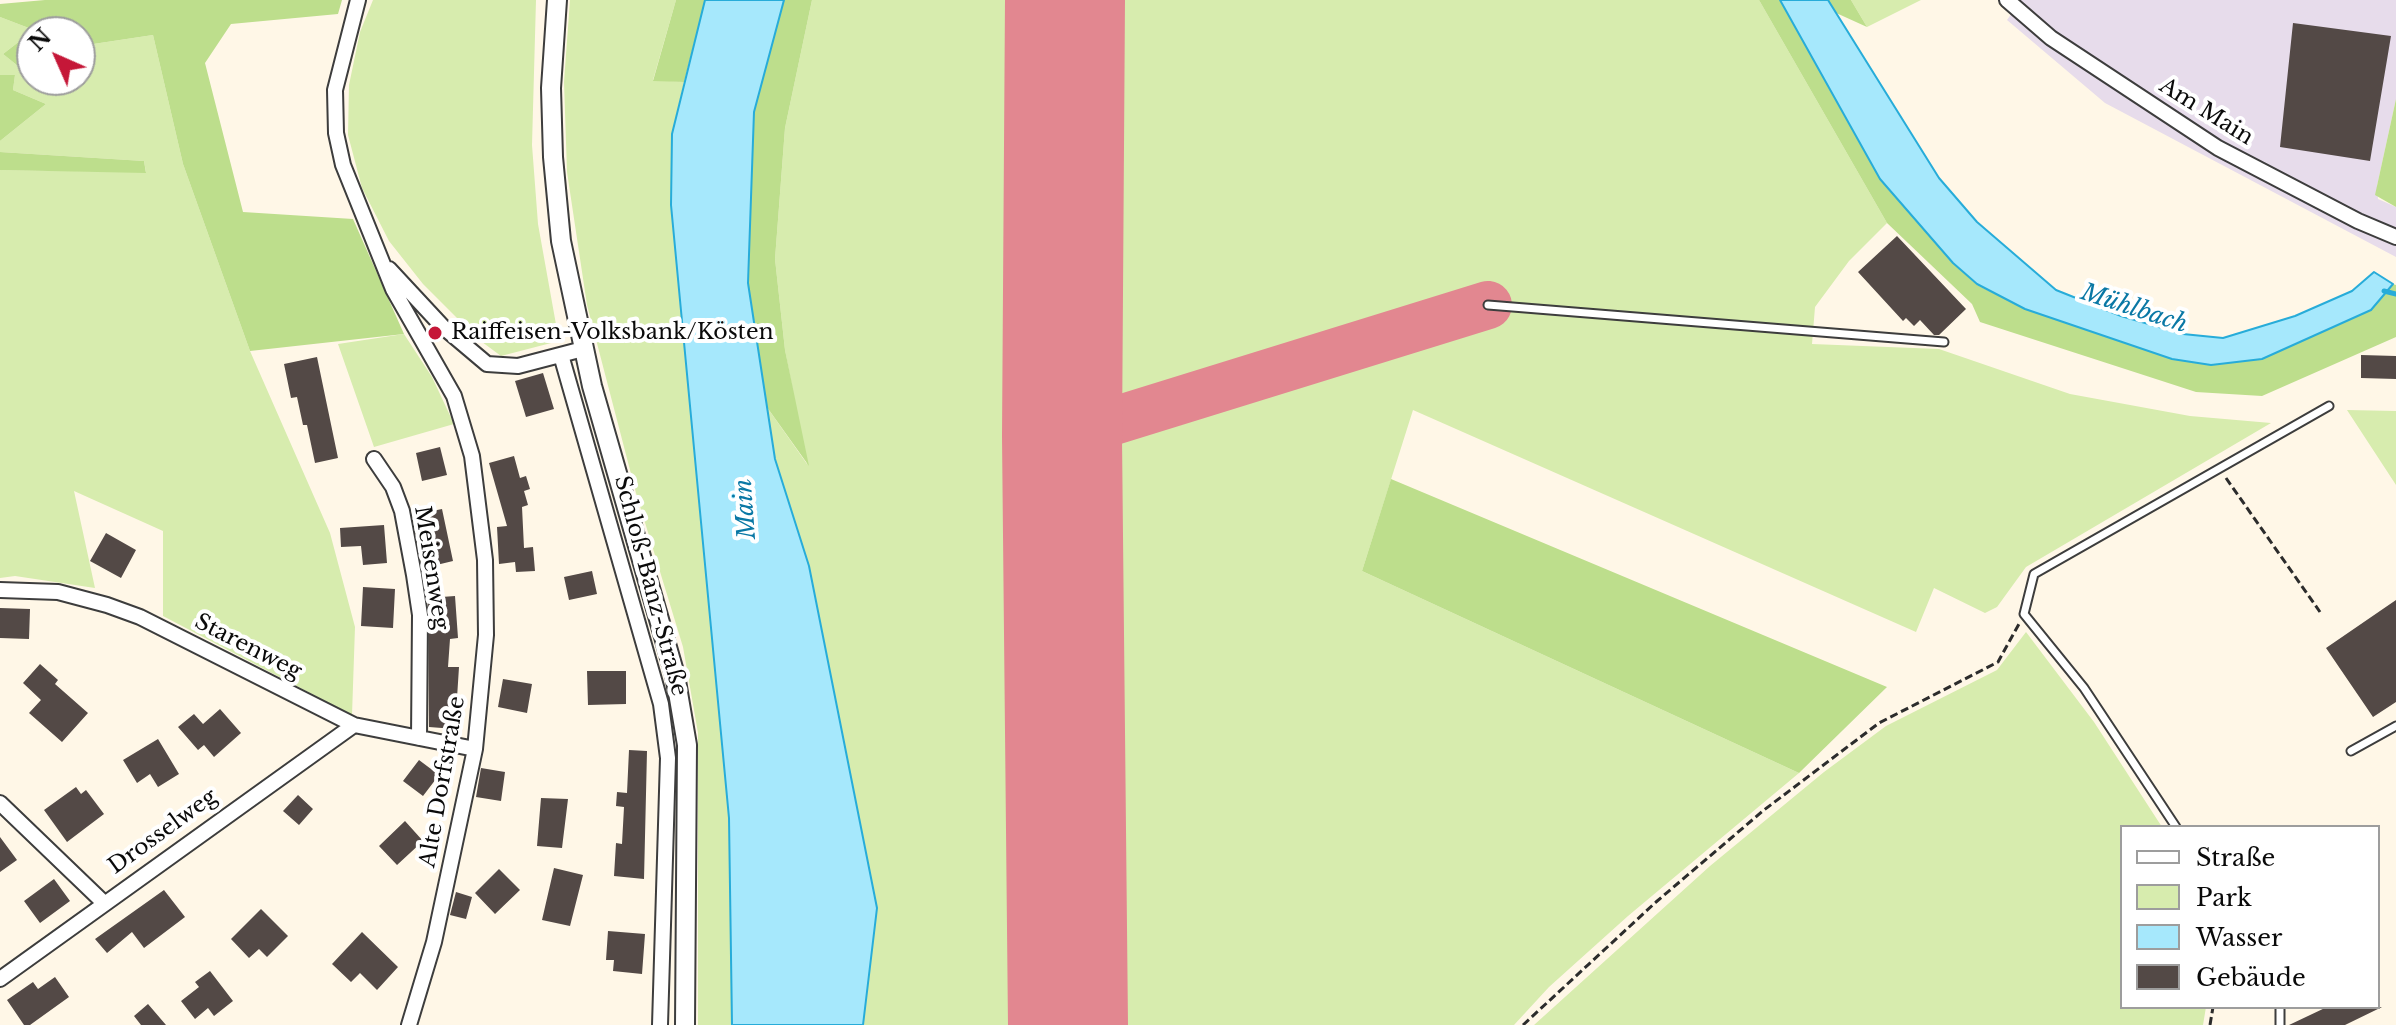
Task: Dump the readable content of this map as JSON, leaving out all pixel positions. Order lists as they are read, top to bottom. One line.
{"streets":{"street":["Am Main","Meisenweg","Schloß-Banz-Straße","Starenweg","Alte Dorfstraße","Drosselweg"]},"crossings":[["Meisenweg","Starenweg"],["Starenweg","Alte Dorfstraße"],["Starenweg","Drosselweg"]],"water":["Mühlbach","Main"],"places":["Raiffeisen-Volksbank/Kösten"],"legend":["Straße","Park","Wasser","Gebäude"],"north":"top left"}
